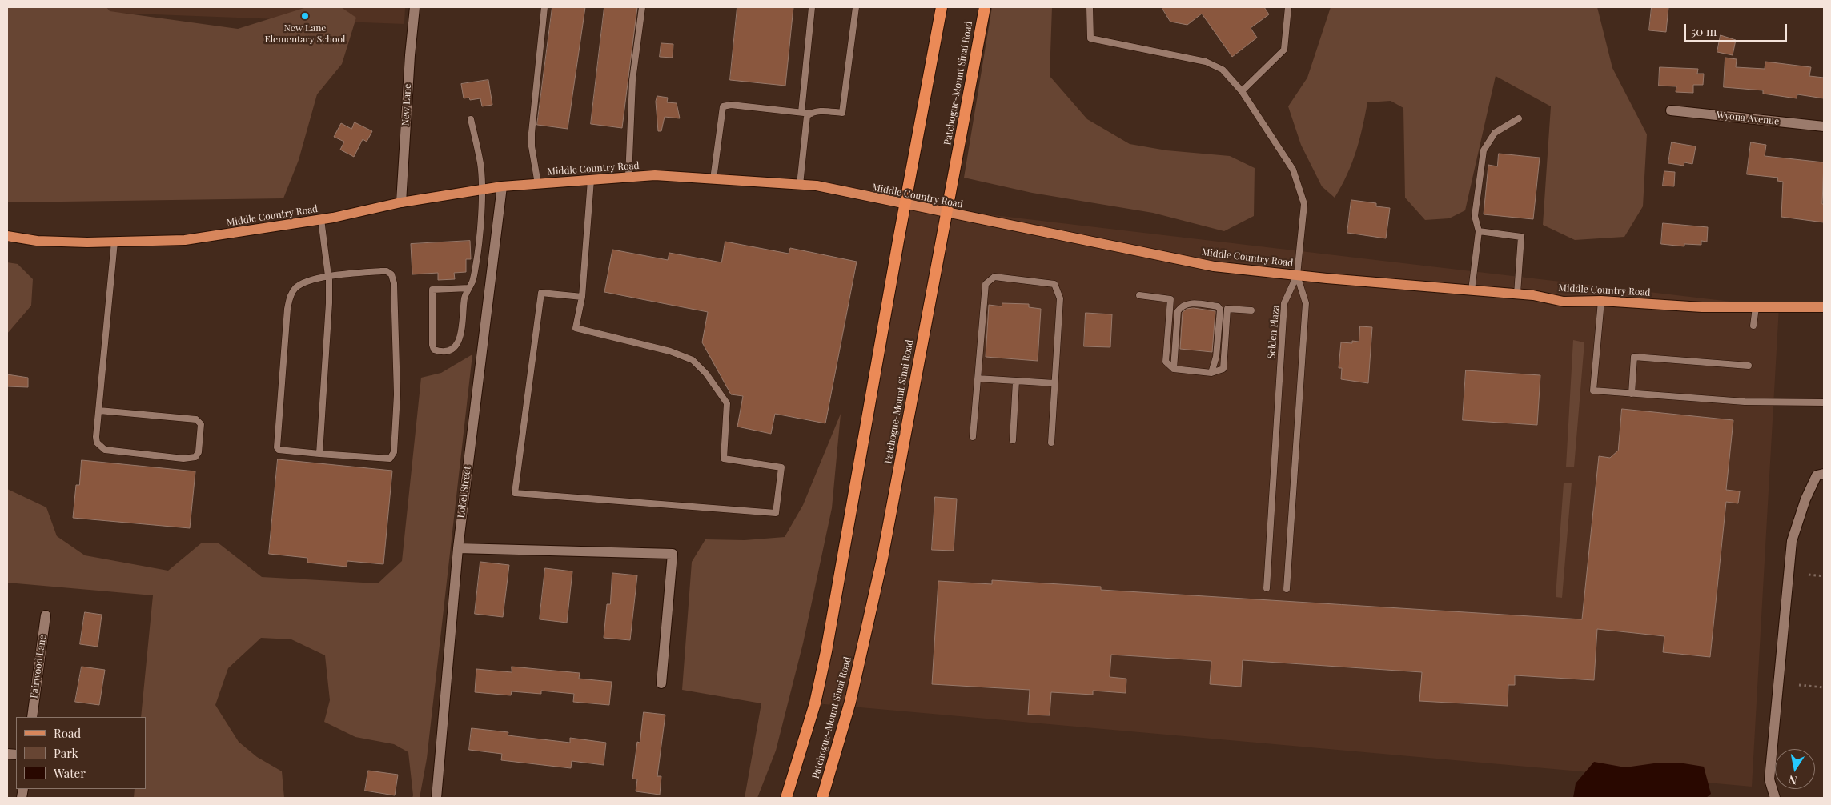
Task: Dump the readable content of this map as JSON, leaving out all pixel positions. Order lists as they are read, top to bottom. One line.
{"streets":{"highway":["Patchogue-Mount Sinai Road"],"main road":["Middle Country Road"],"street":["New Lane","Wyona Avenue","Lobel Street","Fairwood Lane"],"lane":["Selden Plaza"]},"crossings":[["Patchogue-Mount Sinai Road","Middle Country Road"],["New Lane","Middle Country Road"],["Middle Country Road","Selden Plaza"],["Middle Country Road","Lobel Street"]],"places":["New Lane Elementary School"],"legend":["Road","Park","Water"],"scale_bar":"50 m","north":"bottom"}
